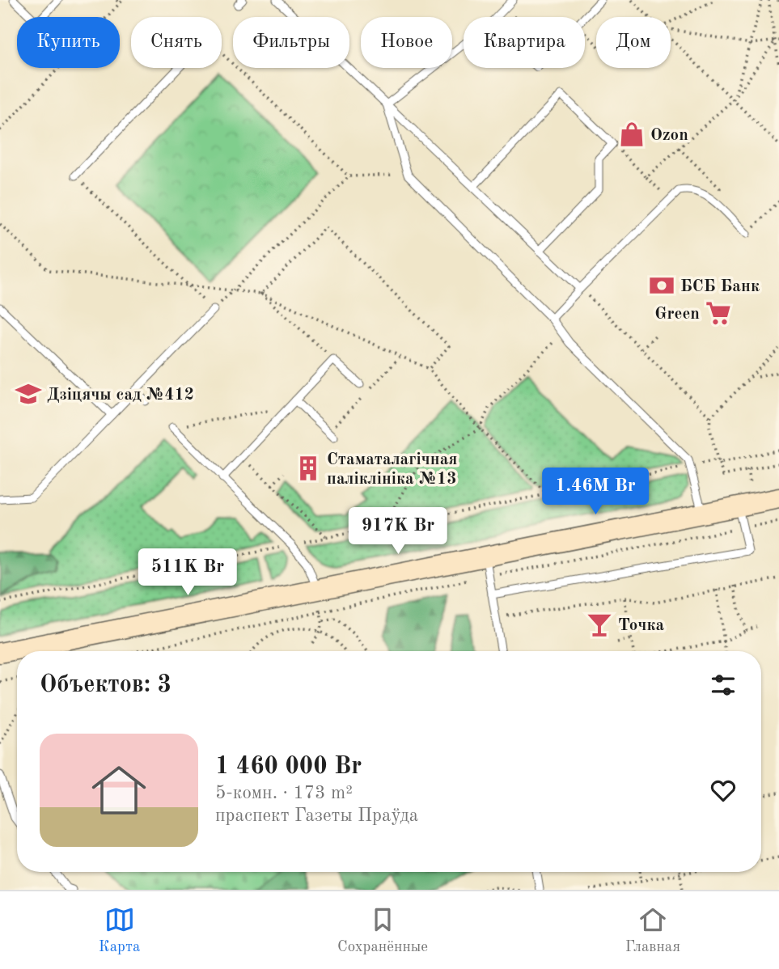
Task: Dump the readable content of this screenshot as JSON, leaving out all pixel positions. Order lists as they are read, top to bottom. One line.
{"places":{"shop":["Ozon"],"bank":["БСБ Банк"],"supermarket":["Green"],"school or university":["Дзіцячы сад №412"],"building":["Стаматалагічная паліклініка №13"],"bar":["Точка"]},"page":{"chip":["Купить","Снять","Фильтры","Новое","Квартира","Дом"],"price":["1.46M Br","917K Br","511K Br"],"heading":"Объектов: 3","list":[{"name":"1 460 000 Br","note":"5-комн. · 173 m² · праспект Газеты Праўда"}],"tabs":["Карта","Сохранённые","Главная"]}}
